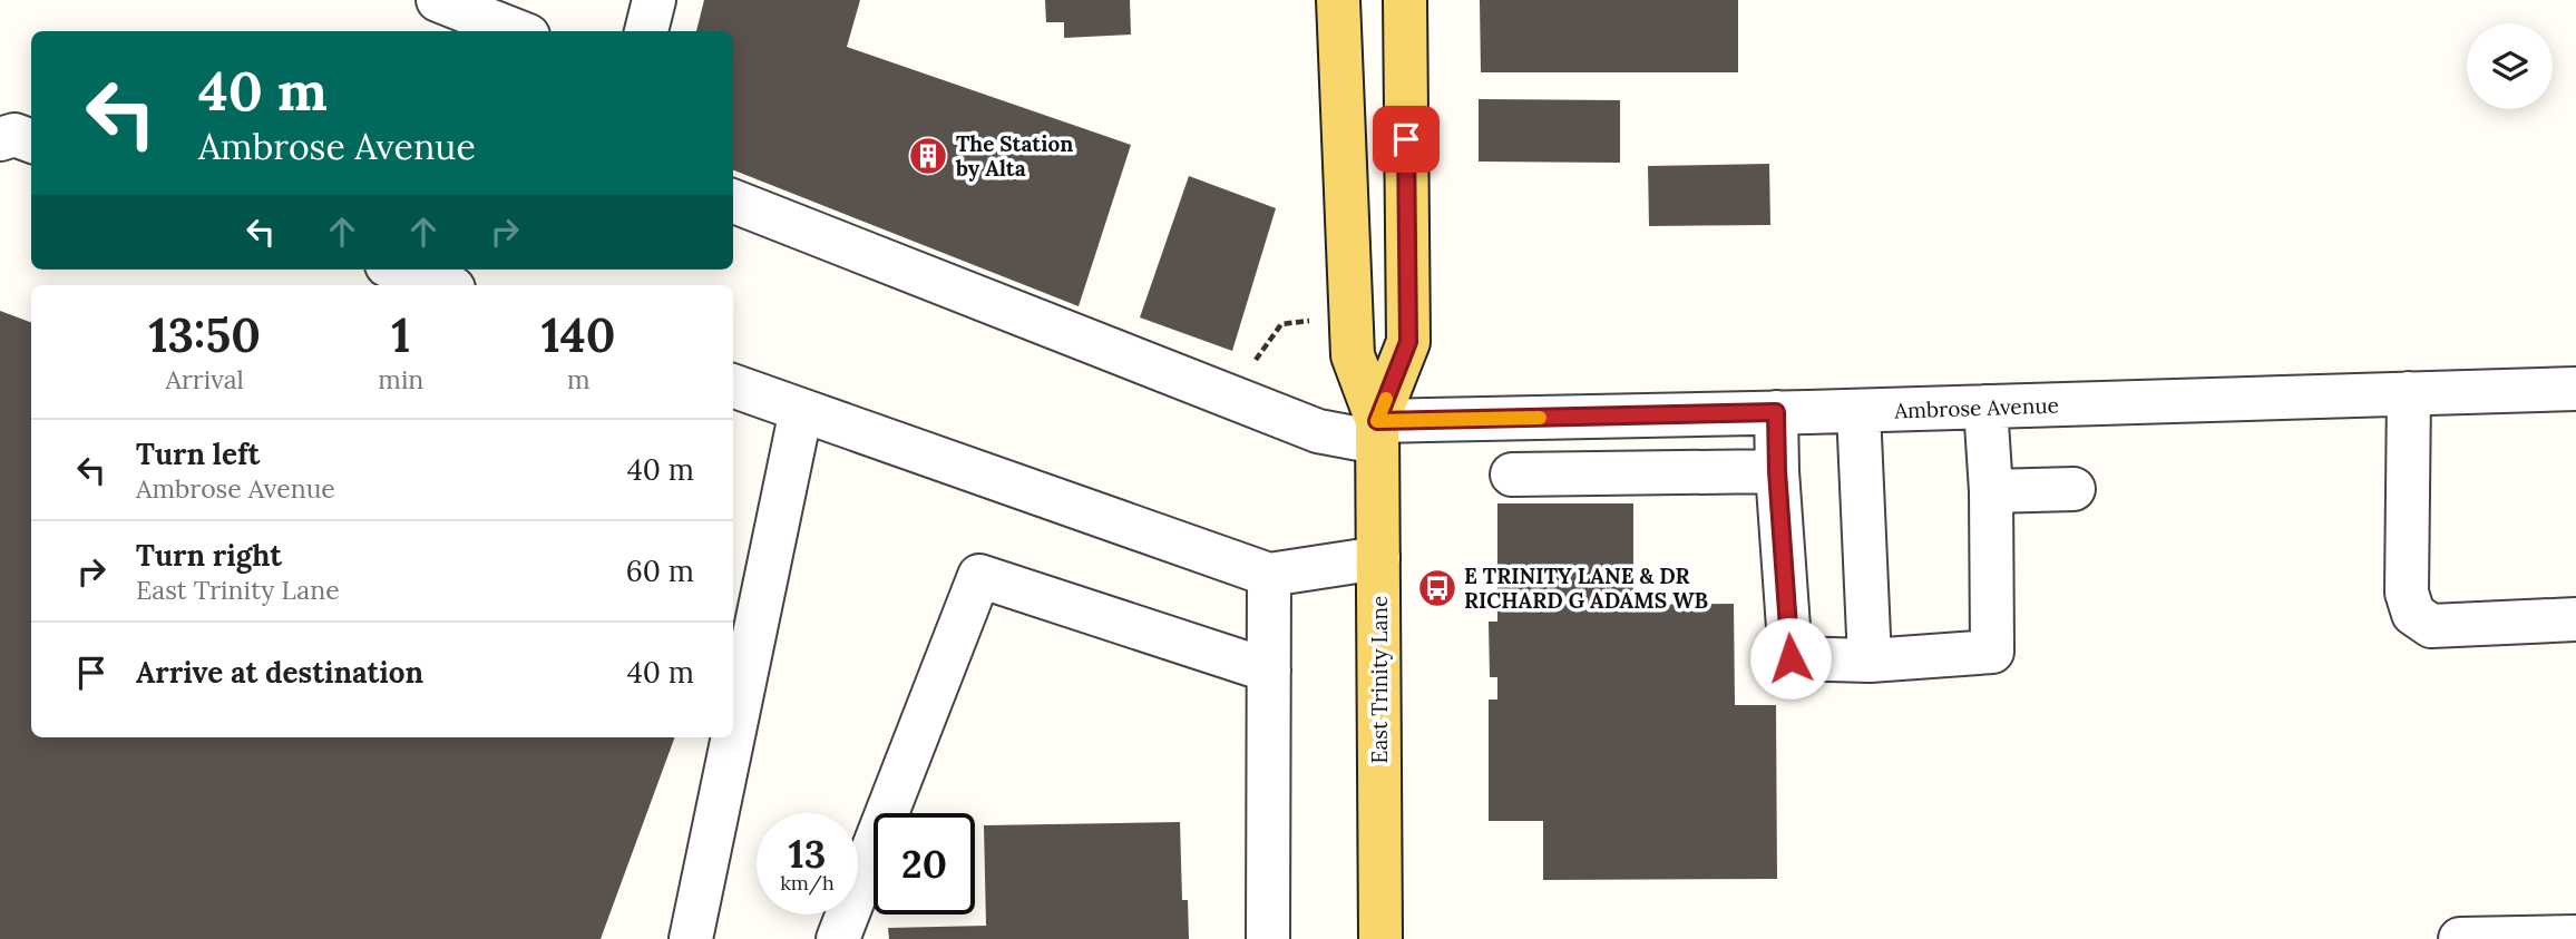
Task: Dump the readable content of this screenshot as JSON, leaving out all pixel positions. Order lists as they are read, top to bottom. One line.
{"streets":{"main road":["East Trinity Lane"],"street":["Ambrose Avenue"]},"crossings":[["Ambrose Avenue","East Trinity Lane"]],"places":{"building":["The Station by Alta"],"bus stop":["E TRINITY LANE & DR RICHARD G ADAMS WB"]},"page":{"turn":["40 m","Ambrose Avenue"],"eta":["13:50","Arrival","1","min","140","m"],"list":[{"name":"Turn left","note":"Ambrose Avenue","value":"40 m"},{"name":"Turn right","note":"East Trinity Lane","value":"60 m"},{"name":"Arrive at destination","value":"40 m"}],"speed":"13 km/h","limit":"20"}}
